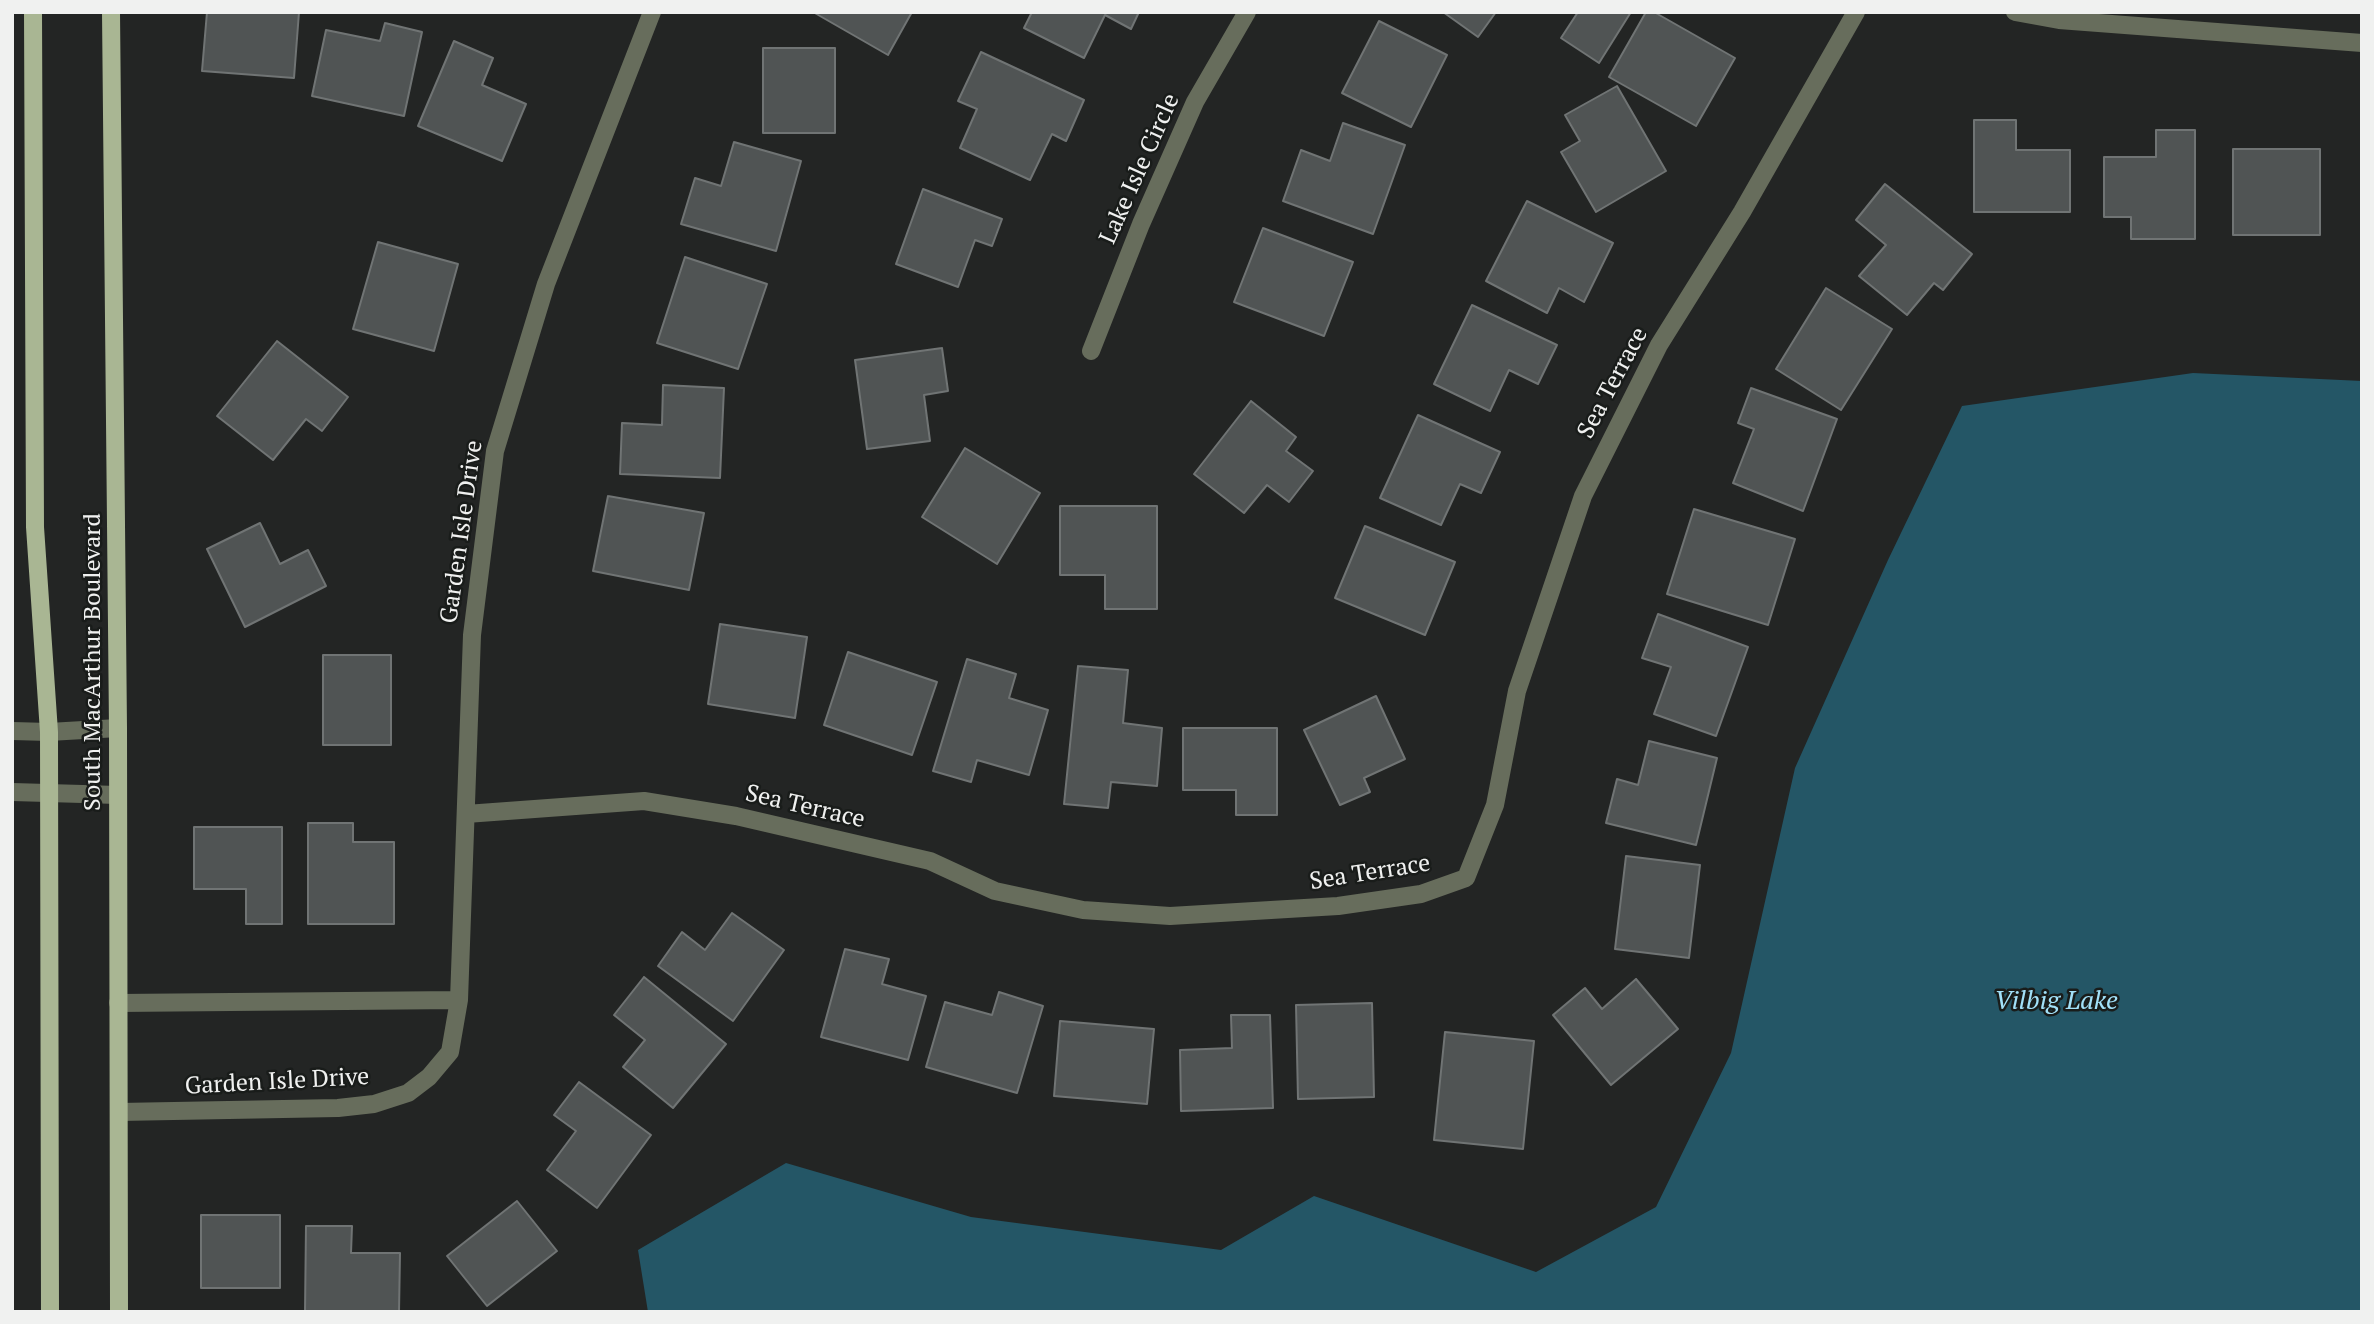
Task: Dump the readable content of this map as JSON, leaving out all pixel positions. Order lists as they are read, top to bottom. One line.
{"streets":{"main road":["South MacArthur Boulevard"],"street":["Lake Isle Circle","Sea Terrace","Garden Isle Drive"]},"crossings":[["Sea Terrace","Garden Isle Drive"],["Garden Isle Drive","South MacArthur Boulevard"]],"water":["Vilbig Lake"]}
